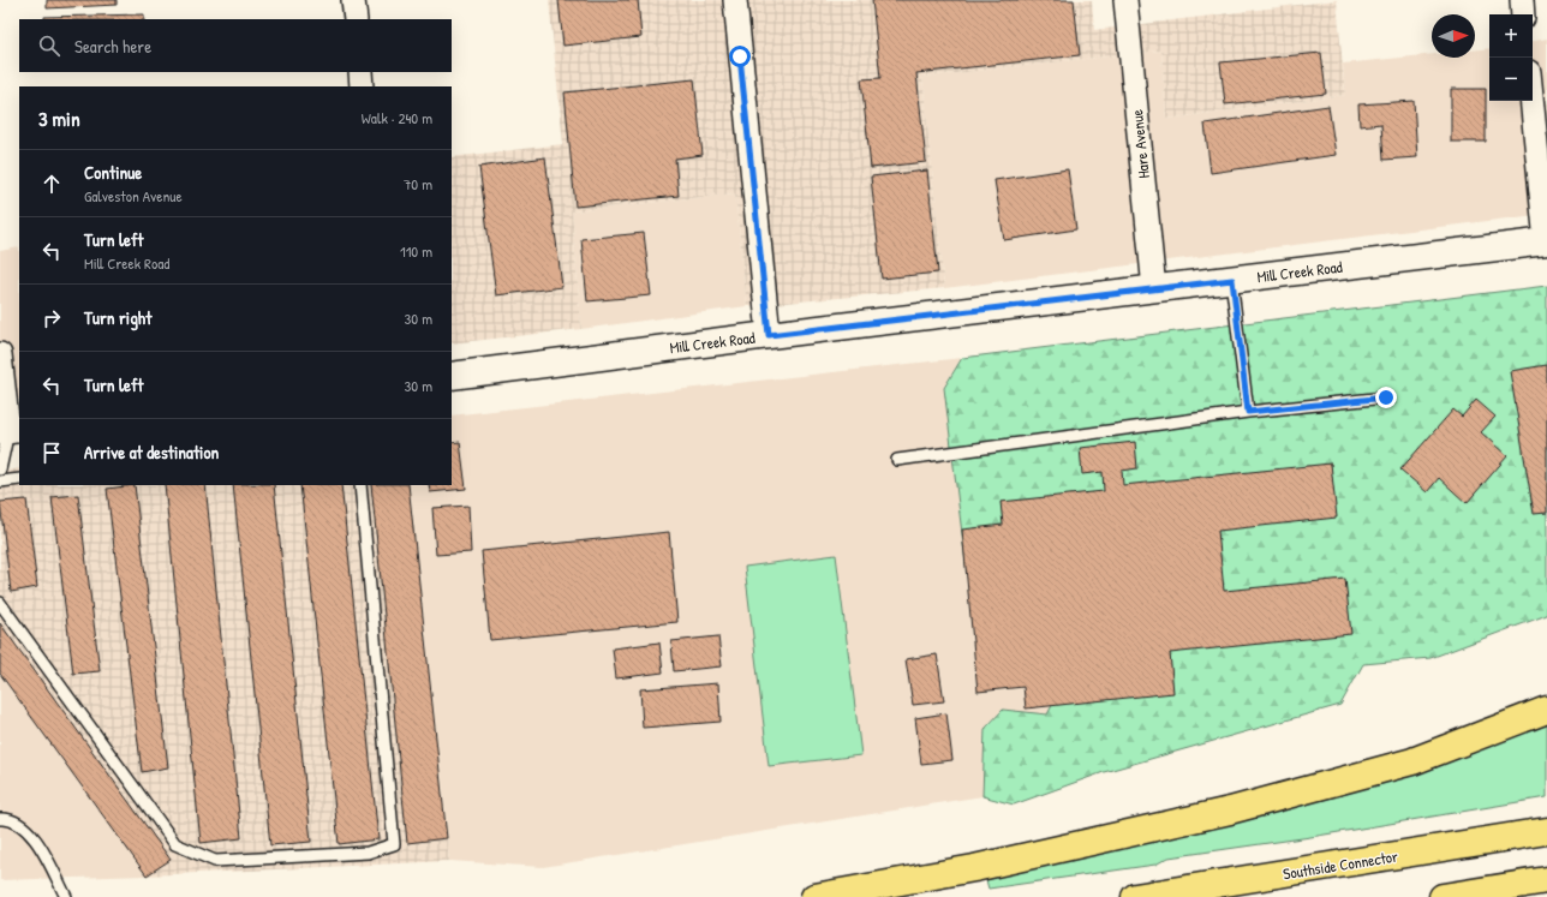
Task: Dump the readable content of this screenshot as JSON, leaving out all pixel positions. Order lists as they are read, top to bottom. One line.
{"streets":{"highway":["Southside Connector"],"street":["Hare Avenue","Mill Creek Road"]},"crossings":[["Hare Avenue","Mill Creek Road"]],"north":"right","page":{"map_buttons":["+","−"],"search":"Search here","heading":["3 min","Walk · 240 m"],"list":[["Continue","Galveston Avenue","70 m"],["Turn left","Mill Creek Road","110 m"],["Turn right","30 m"],["Turn left","30 m"],"Arrive at destination"]}}
